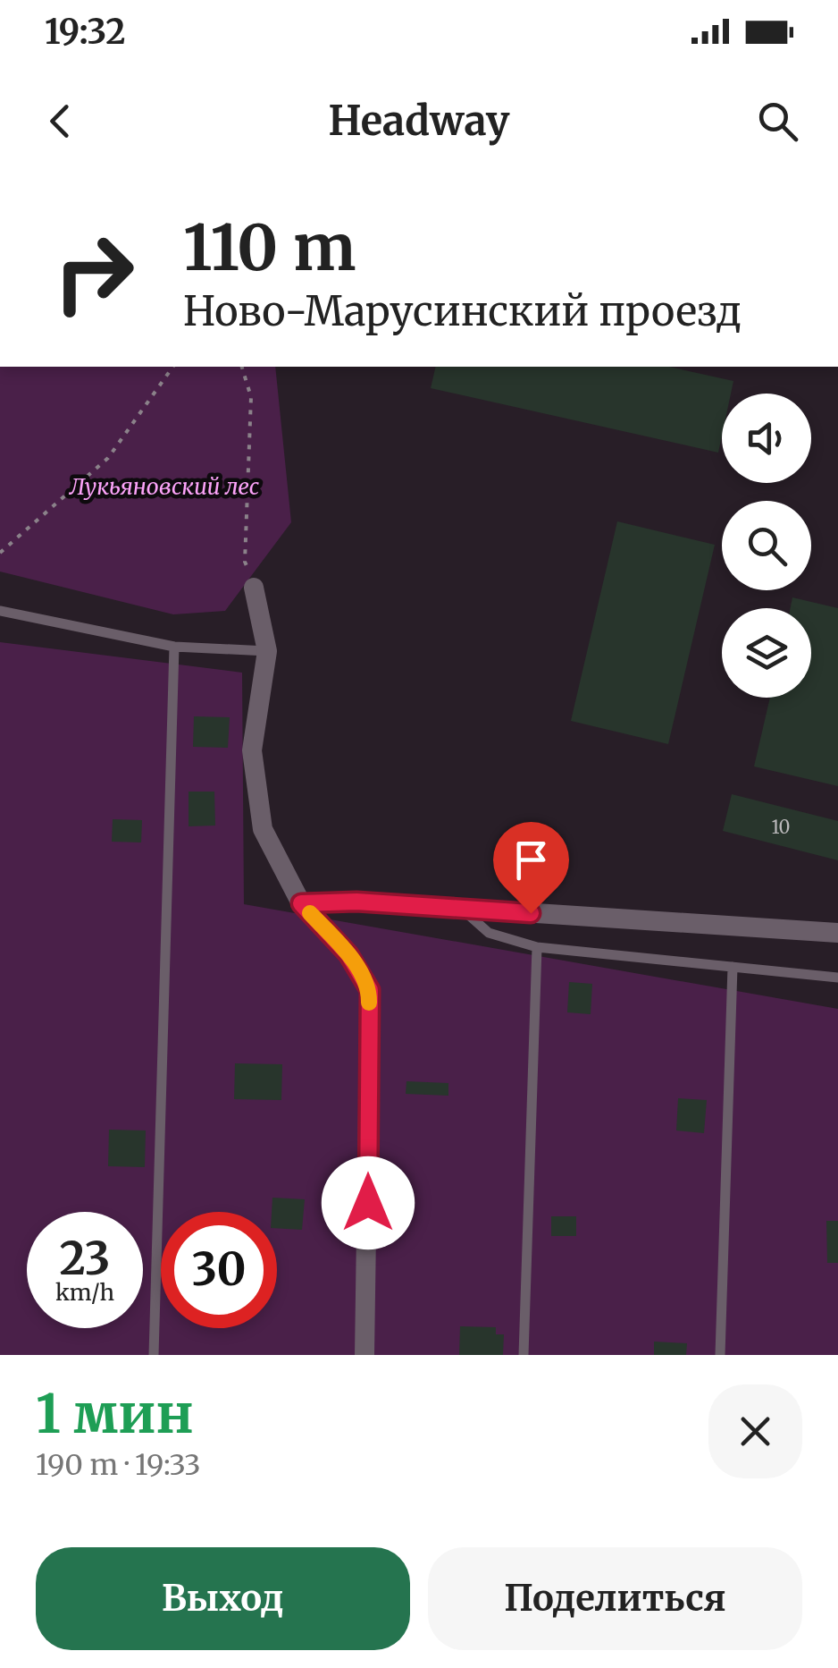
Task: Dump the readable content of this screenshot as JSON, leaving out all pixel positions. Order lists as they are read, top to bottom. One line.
{"parks":["Лукьяновский лес"],"house_numbers":["10"],"page":{"status":"19:32","header":"Headway","turn":["110 m","Ново-Марусинский проезд"],"speed":"23 km/h","limit":"30","heading":["1 мин","190 m · 19:33"],"buttons":["Выход","Поделиться"]}}
